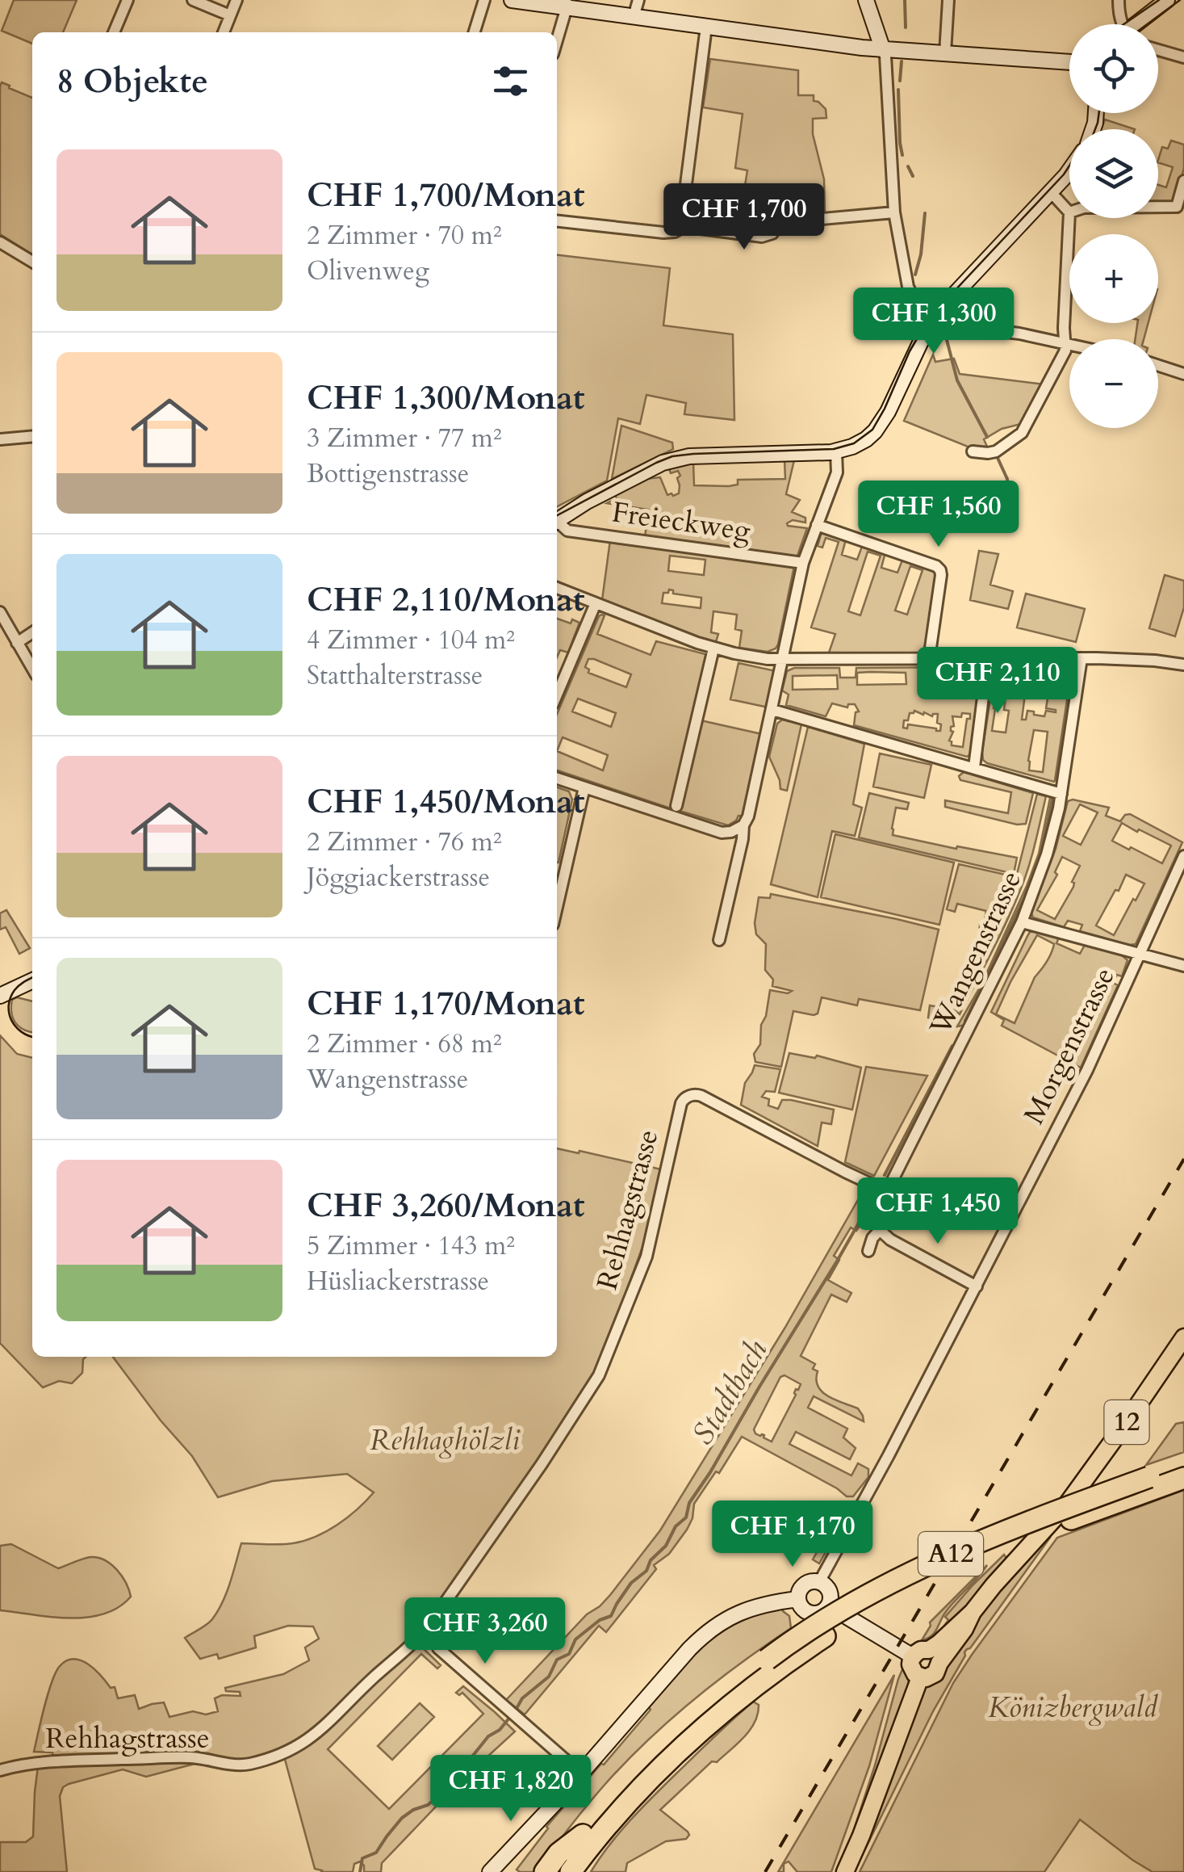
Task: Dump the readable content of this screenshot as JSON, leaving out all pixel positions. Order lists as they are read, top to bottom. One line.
{"streets":{"highway":["A12"],"main road":["12"],"street":["Freieckweg","Wangenstrasse","Morgenstrasse","Rehhagstrasse"]},"crossings":[["Wangenstrasse","Rehhagstrasse"]],"water":["Stadtbach"],"parks":["Rehhaghölzli","Könizbergwald"],"page":{"map_buttons":["+","−"],"heading":"8 Objekte","list":[{"name":"CHF 1,700/Monat","note":"2 Zimmer · 70 m² · Olivenweg"},{"name":"CHF 1,300/Monat","note":"3 Zimmer · 77 m² · Bottigenstrasse"},{"name":"CHF 2,110/Monat","note":"4 Zimmer · 104 m² · Statthalterstrasse"},{"name":"CHF 1,450/Monat","note":"2 Zimmer · 76 m² · Jöggiackerstrasse"},{"name":"CHF 1,170/Monat","note":"2 Zimmer · 68 m² · Wangenstrasse"},{"name":"CHF 3,260/Monat","note":"5 Zimmer · 143 m² · Hüsliackerstrasse"}],"price":["CHF 1,700","CHF 1,300","CHF 1,560","CHF 2,110","CHF 1,450","CHF 1,170","CHF 3,260","CHF 1,820"]}}
